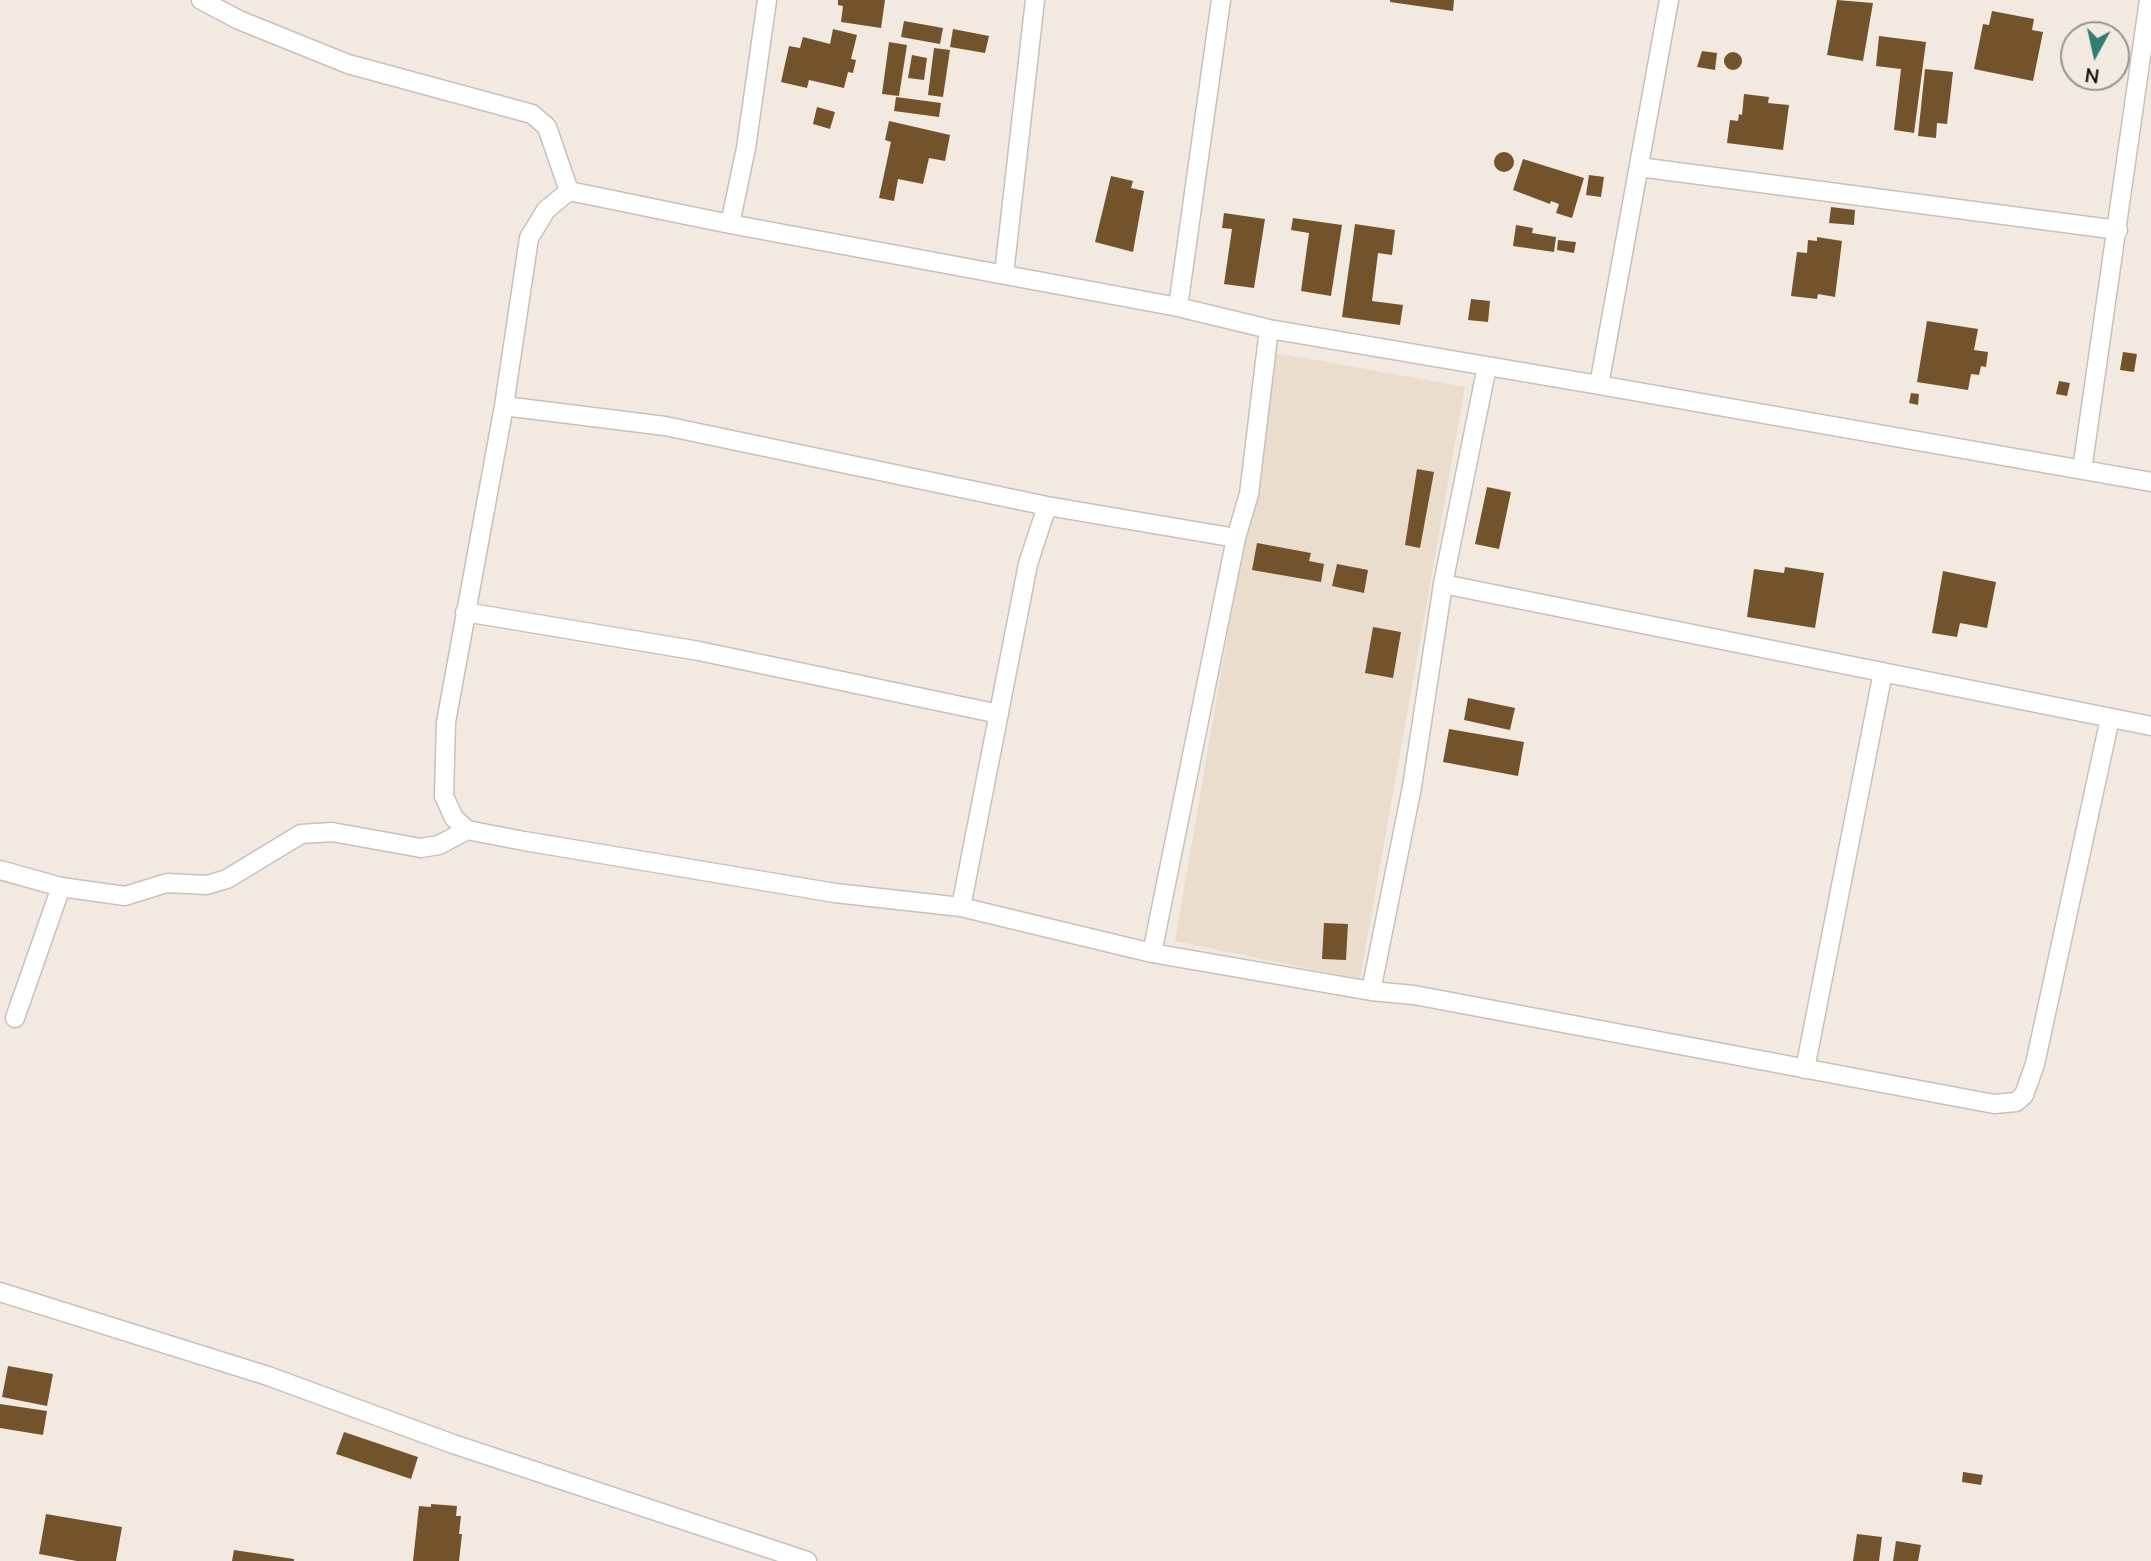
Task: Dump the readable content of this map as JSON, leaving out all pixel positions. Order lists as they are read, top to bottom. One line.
{"north":"bottom"}
